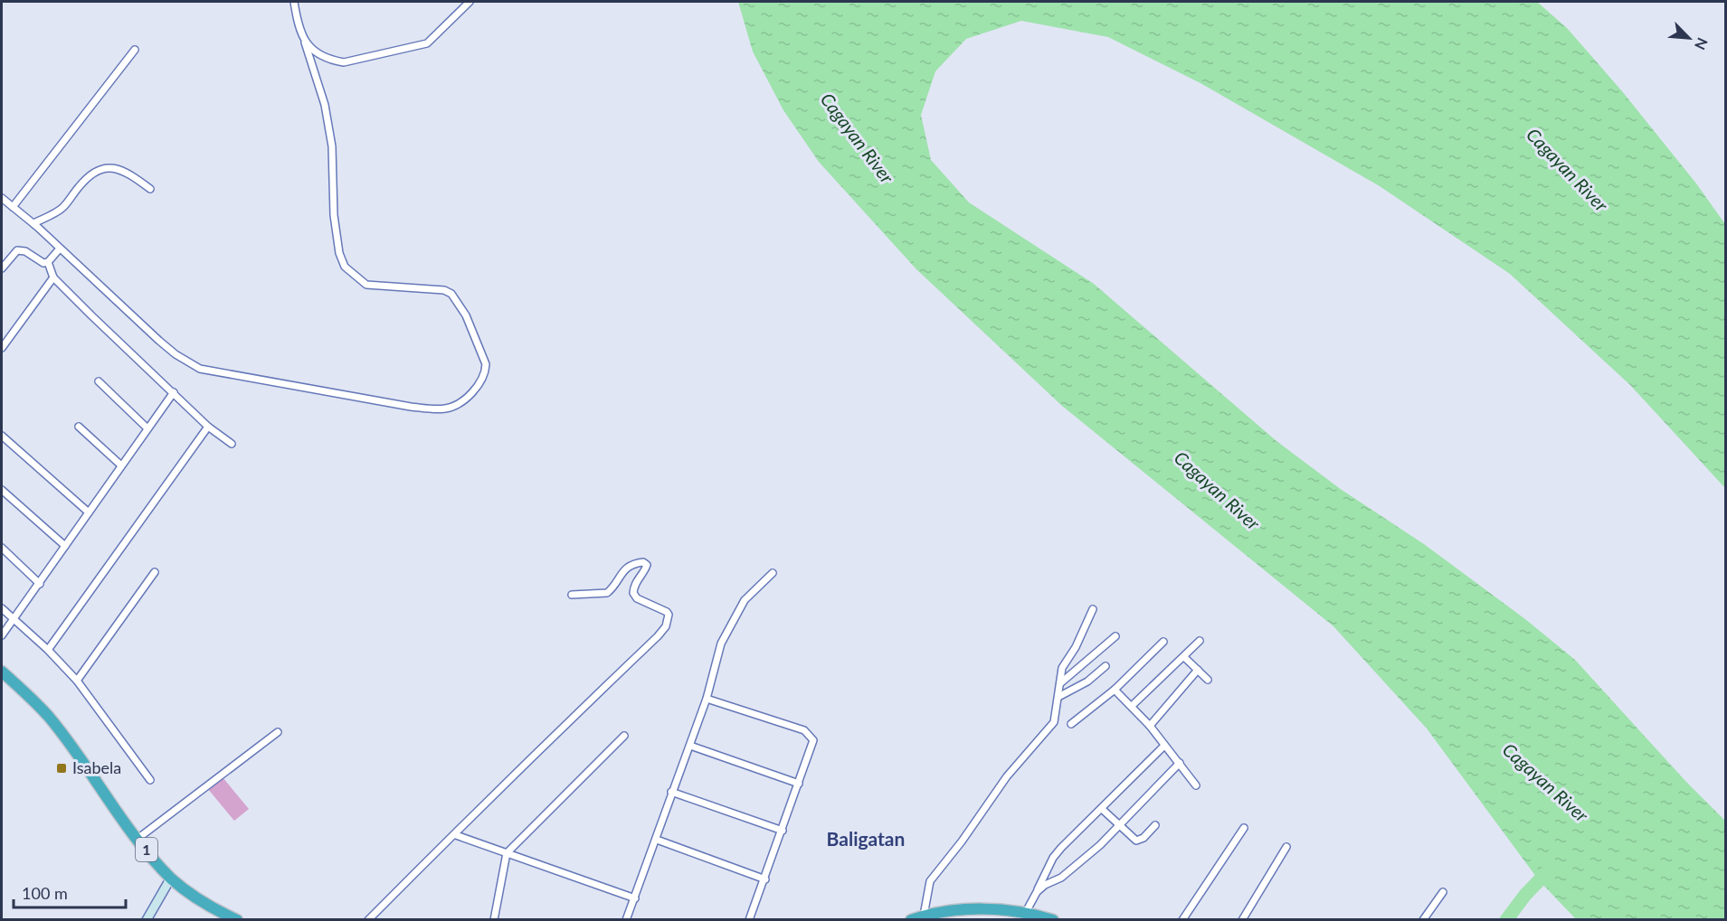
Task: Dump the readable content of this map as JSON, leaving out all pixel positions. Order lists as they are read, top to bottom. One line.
{"streets":{"highway":["1"]},"districts":["Baligatan"],"water":["Cagayan River"],"places":{"transit":["Isabela"]},"scale_bar":"100 m","north":"bottom right"}
